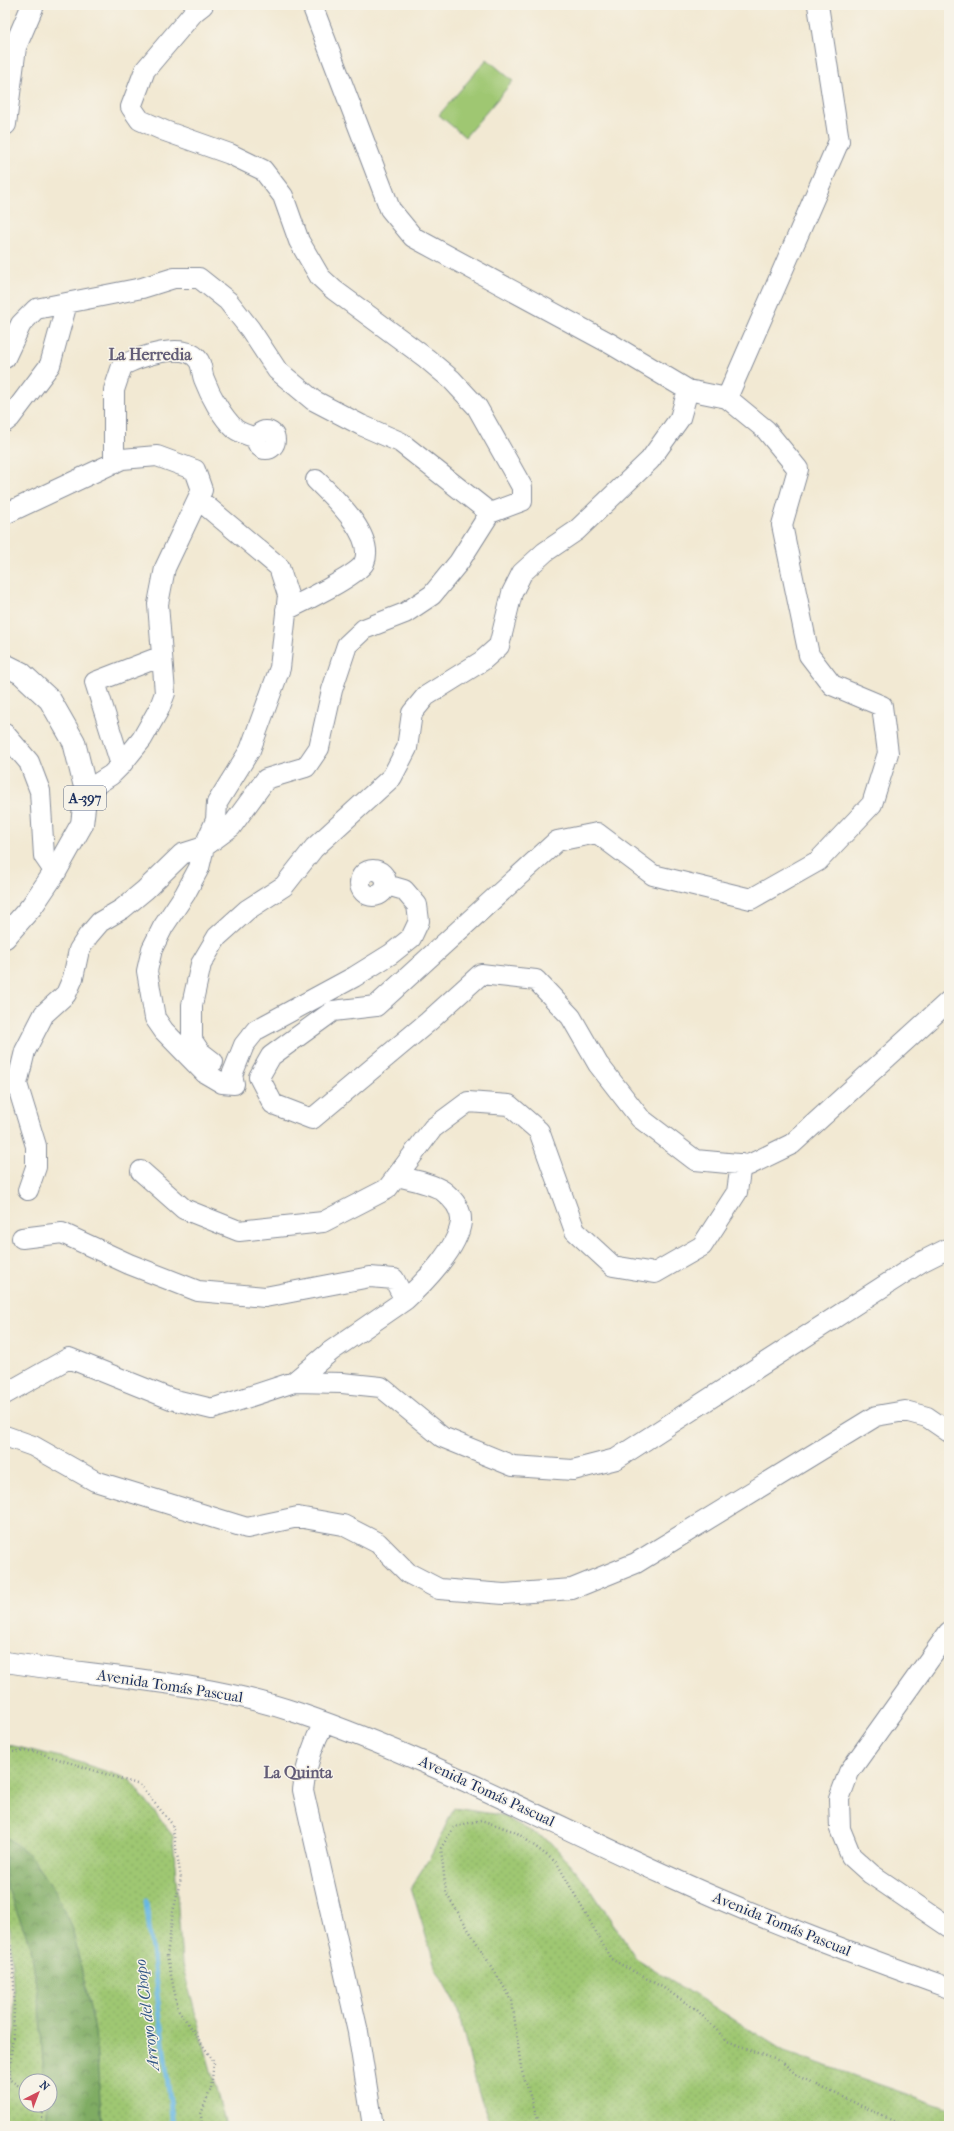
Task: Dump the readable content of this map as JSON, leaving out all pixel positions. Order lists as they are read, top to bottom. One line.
{"streets":{"main road":["A-397"],"street":["Avenida Tomás Pascual"]},"districts":["La Herredia","La Quinta"],"water":["Arroyo del Chopo"],"north":"top right"}
